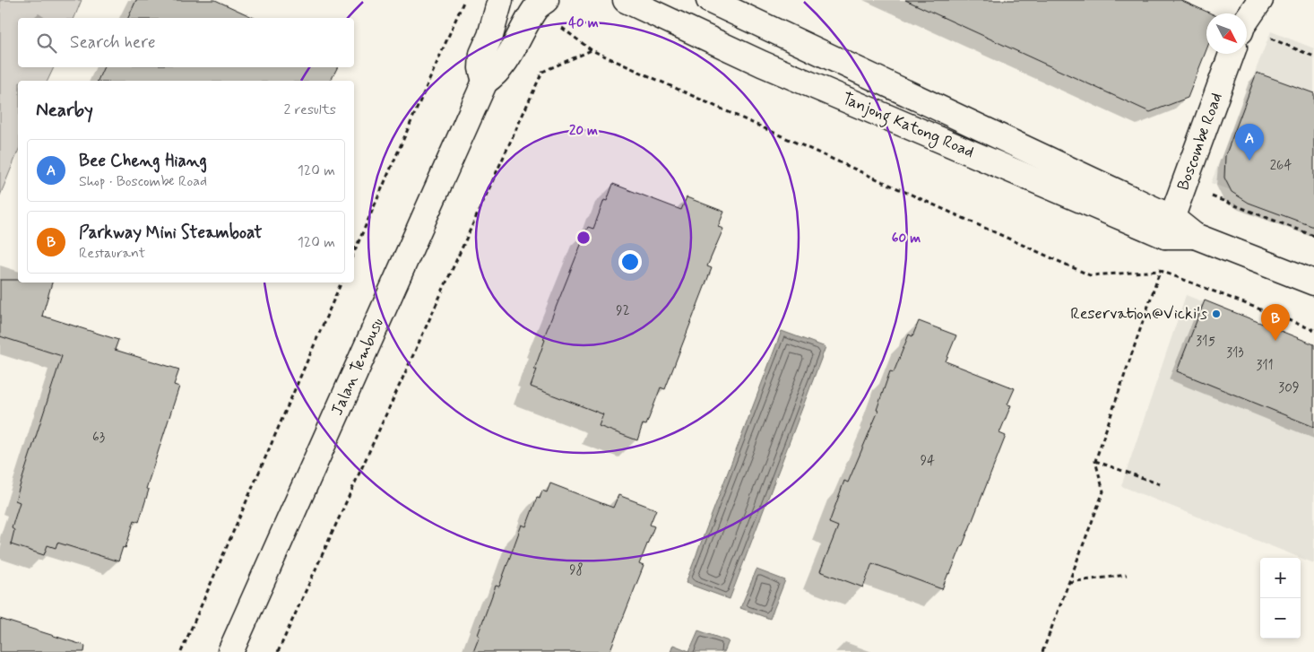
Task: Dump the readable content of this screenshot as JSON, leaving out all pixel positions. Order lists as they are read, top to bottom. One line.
{"streets":{"main road":["Tanjong Katong Road","Boscombe Road","Jalan Tembusu"]},"crossings":[["Tanjong Katong Road","Boscombe Road"]],"places":["Reservation@Vicki's"],"house_numbers":["264","92","315","313","311","309","63","94","98"],"north":"bottom right","page":{"search":"Search here","heading":["Nearby","2 results"],"pins":["A","B"],"list":[{"mark":"A","name":"Bee Cheng Hiang","note":"Shop · Boscombe Road","value":"120 m"},{"mark":"B","name":"Parkway Mini Steamboat","note":"Restaurant","value":"120 m"}],"map_buttons":["+","−"]},"rings":["40 m","20 m","60 m"]}
